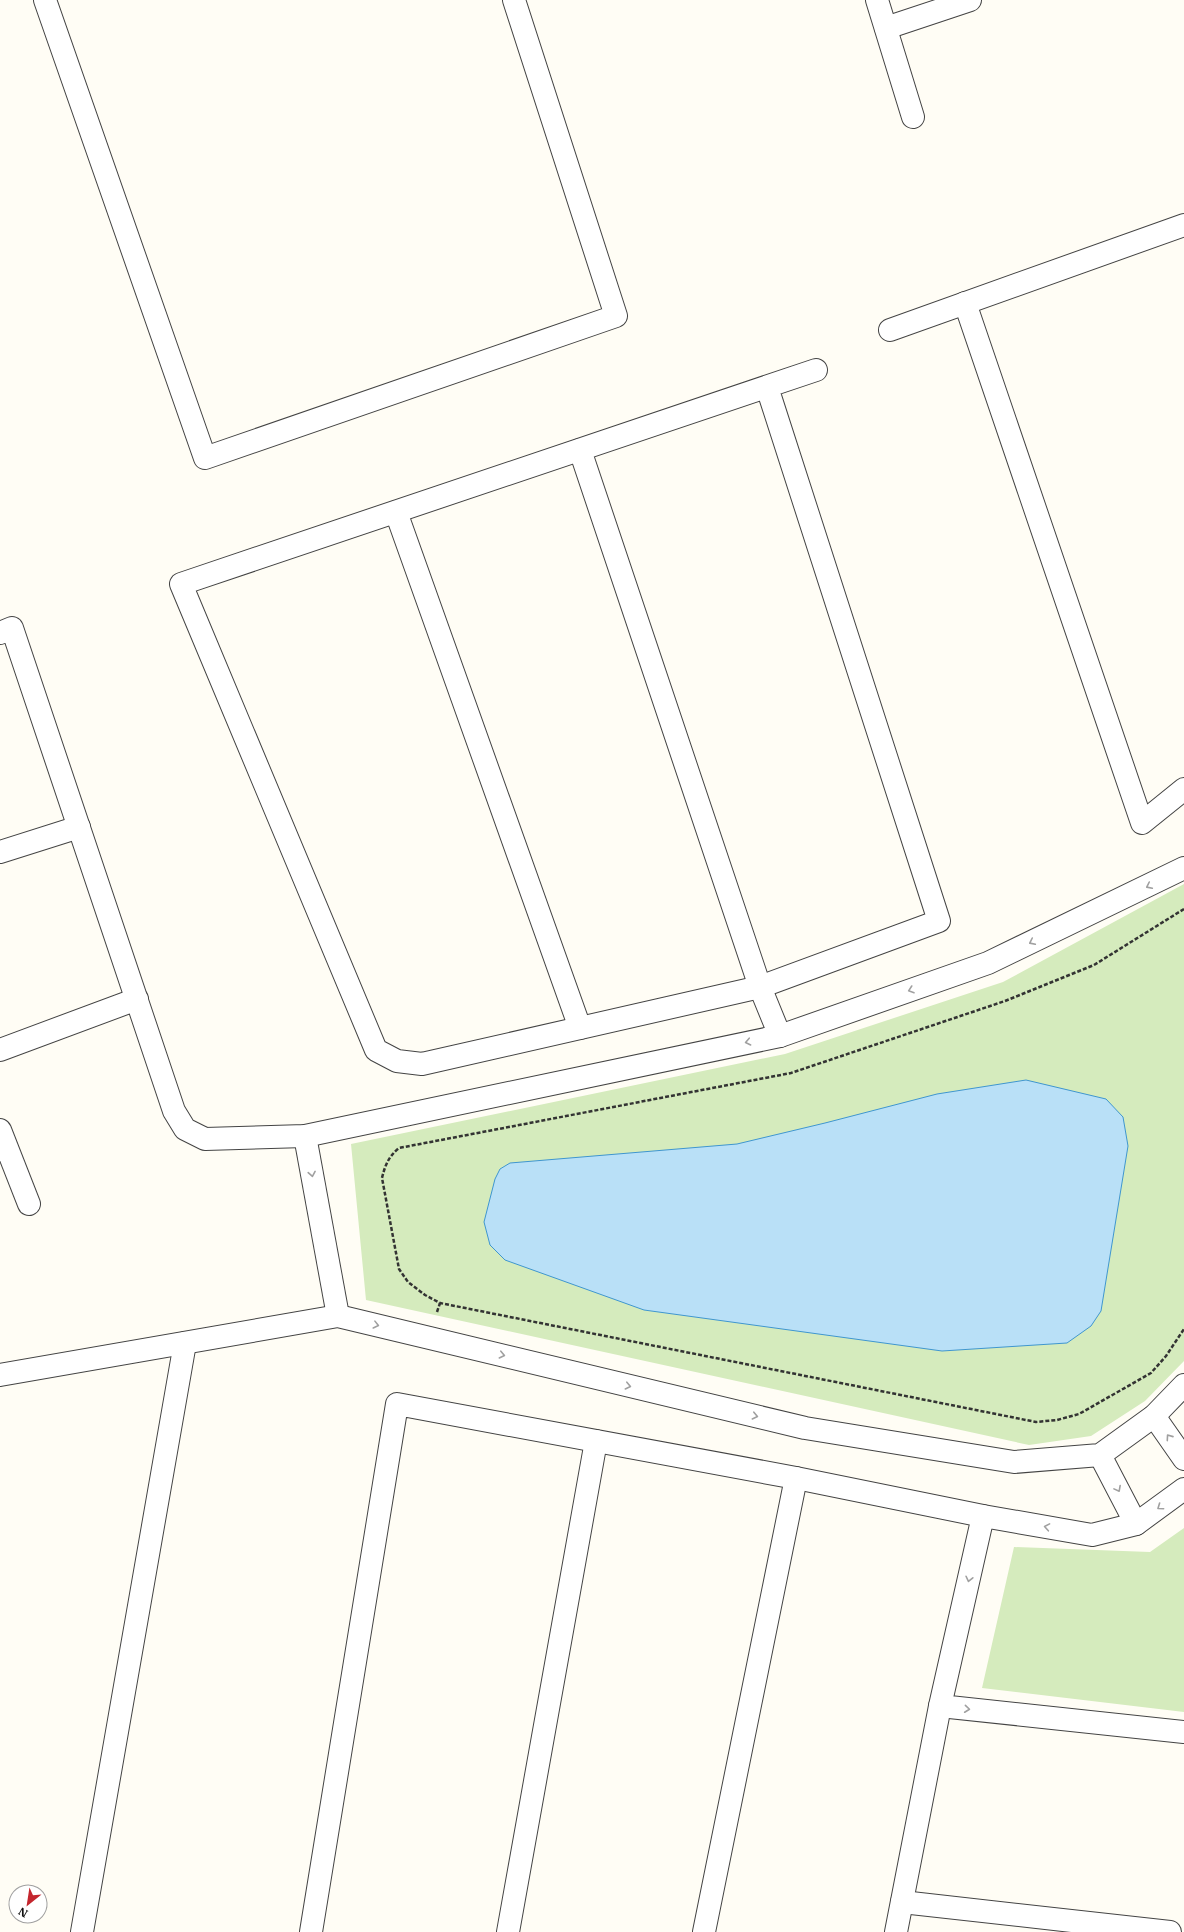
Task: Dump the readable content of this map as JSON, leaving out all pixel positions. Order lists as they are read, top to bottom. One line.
{"north":"bottom left"}
